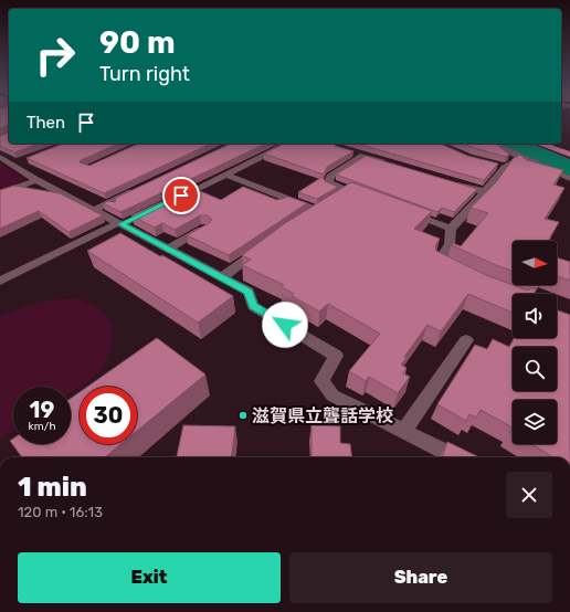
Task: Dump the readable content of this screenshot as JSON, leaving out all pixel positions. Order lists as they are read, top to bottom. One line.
{"places":["滋賀県立聾話学校"],"north":"right","page":{"turn":["90 m","Turn right"],"then":"Then","speed":"19 km/h","limit":"30","heading":["1 min","120 m · 16:13"],"buttons":["Exit","Share"]}}
